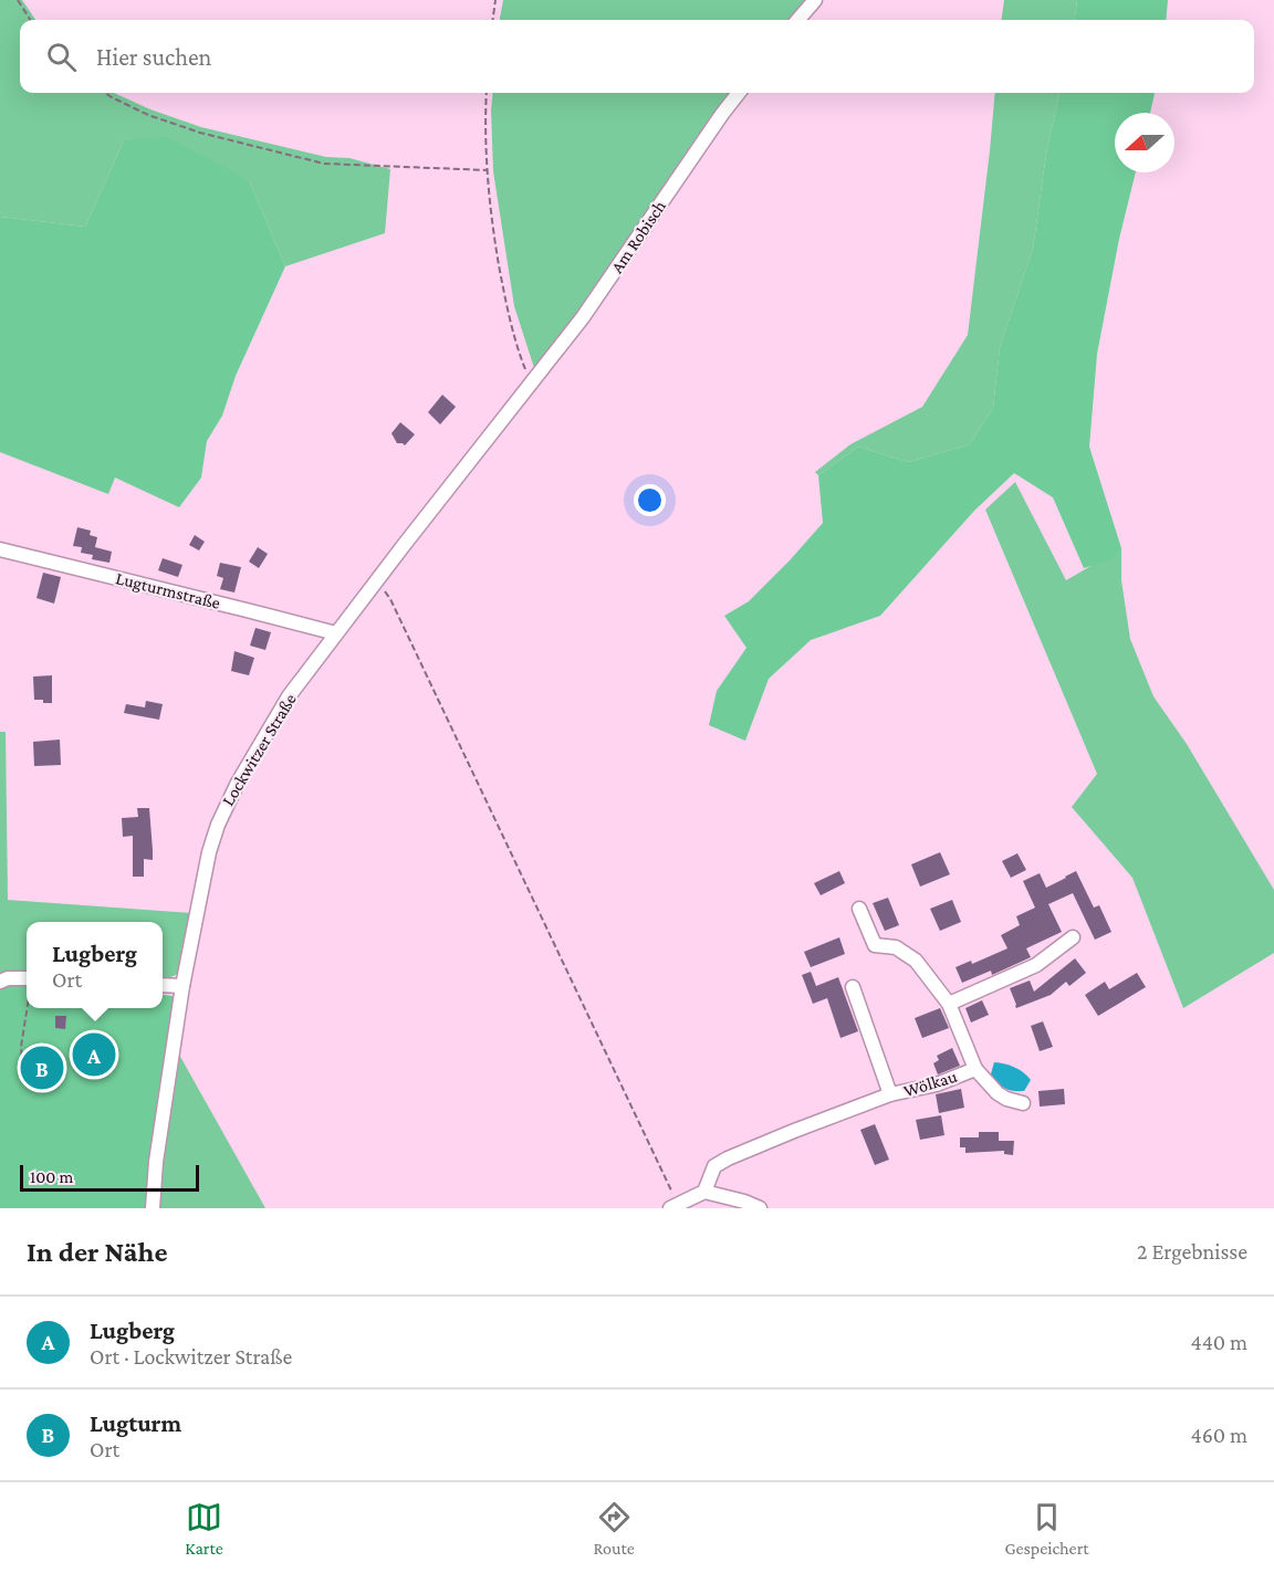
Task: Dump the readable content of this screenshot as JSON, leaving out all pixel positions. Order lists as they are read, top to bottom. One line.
{"streets":{"street":["Am Robisch","Lugturmstraße","Lockwitzer Straße","Wölkau"]},"crossings":[["Am Robisch","Lockwitzer Straße"],["Lugturmstraße","Lockwitzer Straße"]],"scale_bar":"100 m","north":"left","page":{"search":"Hier suchen","popup":["Lugberg","Ort"],"pins":["A","B"],"scale":"100 m","heading":["In der Nähe","2 Ergebnisse"],"list":[{"mark":"A","name":"Lugberg","note":"Ort · Lockwitzer Straße","value":"440 m"},{"mark":"B","name":"Lugturm","note":"Ort","value":"460 m"}],"nav":["Karte","Route","Gespeichert"]}}
